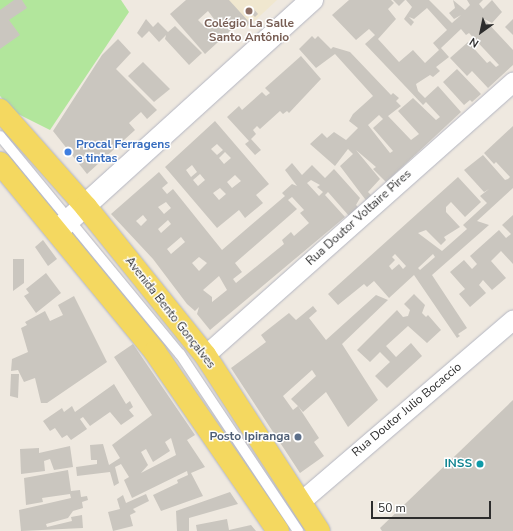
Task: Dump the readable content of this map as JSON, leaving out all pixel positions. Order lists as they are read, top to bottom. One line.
{"streets":{"main road":["Avenida Bento Gonçalves"],"street":["Rua Doutor Voltaire Pires","Rua Doutor Julio Bocaccio"]},"crossings":[["Rua Doutor Voltaire Pires","Avenida Bento Gonçalves"],["Avenida Bento Gonçalves","Rua Doutor Julio Bocaccio"]],"places":["Colégio La Salle Santo Antônio","Procal Ferragens e tintas","Posto Ipiranga","INSS"],"scale_bar":"50 m","north":"bottom left"}
